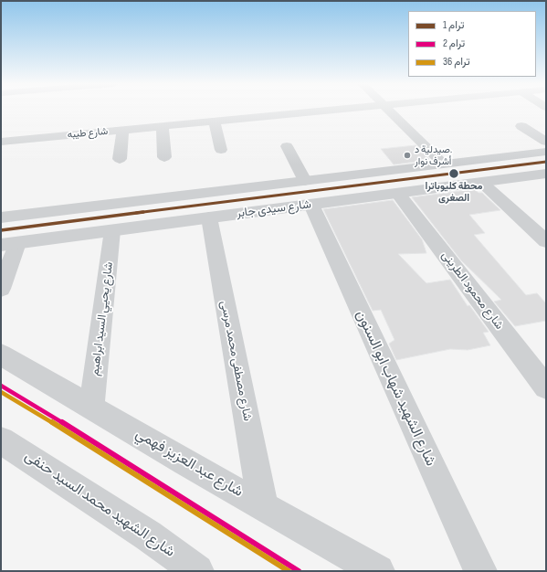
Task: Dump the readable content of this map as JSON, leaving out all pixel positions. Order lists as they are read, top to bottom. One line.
{"streets":{"street":["شارع طيبه","شارع سيدى جابر","شارع محمود الطرينى","شارع يحيي السيد ابراهيم","شارع مصطفى محمد مرسى","شارع الشهيد شهاب ابو السنون","شارع عبد العزيز فهمي","شارع الشهيد محمد السيد حنفى"]},"crossings":[["شارع سيدى جابر","شارع محمود الطرينى"],["شارع سيدى جابر","شارع يحيي السيد ابراهيم"],["شارع سيدى جابر","شارع مصطفى محمد مرسى"],["شارع سيدى جابر","شارع الشهيد شهاب ابو السنون"],["شارع يحيي السيد ابراهيم","شارع عبد العزيز فهمي"],["شارع مصطفى محمد مرسى","شارع عبد العزيز فهمي"]],"places":["صيدلية د. أشرف نوار","محطة كليوباترا الصغرى"],"lines":["tram line 1","tram line 2","tram line 36"],"legend":["ترام 1","ترام 2","ترام 36"]}
